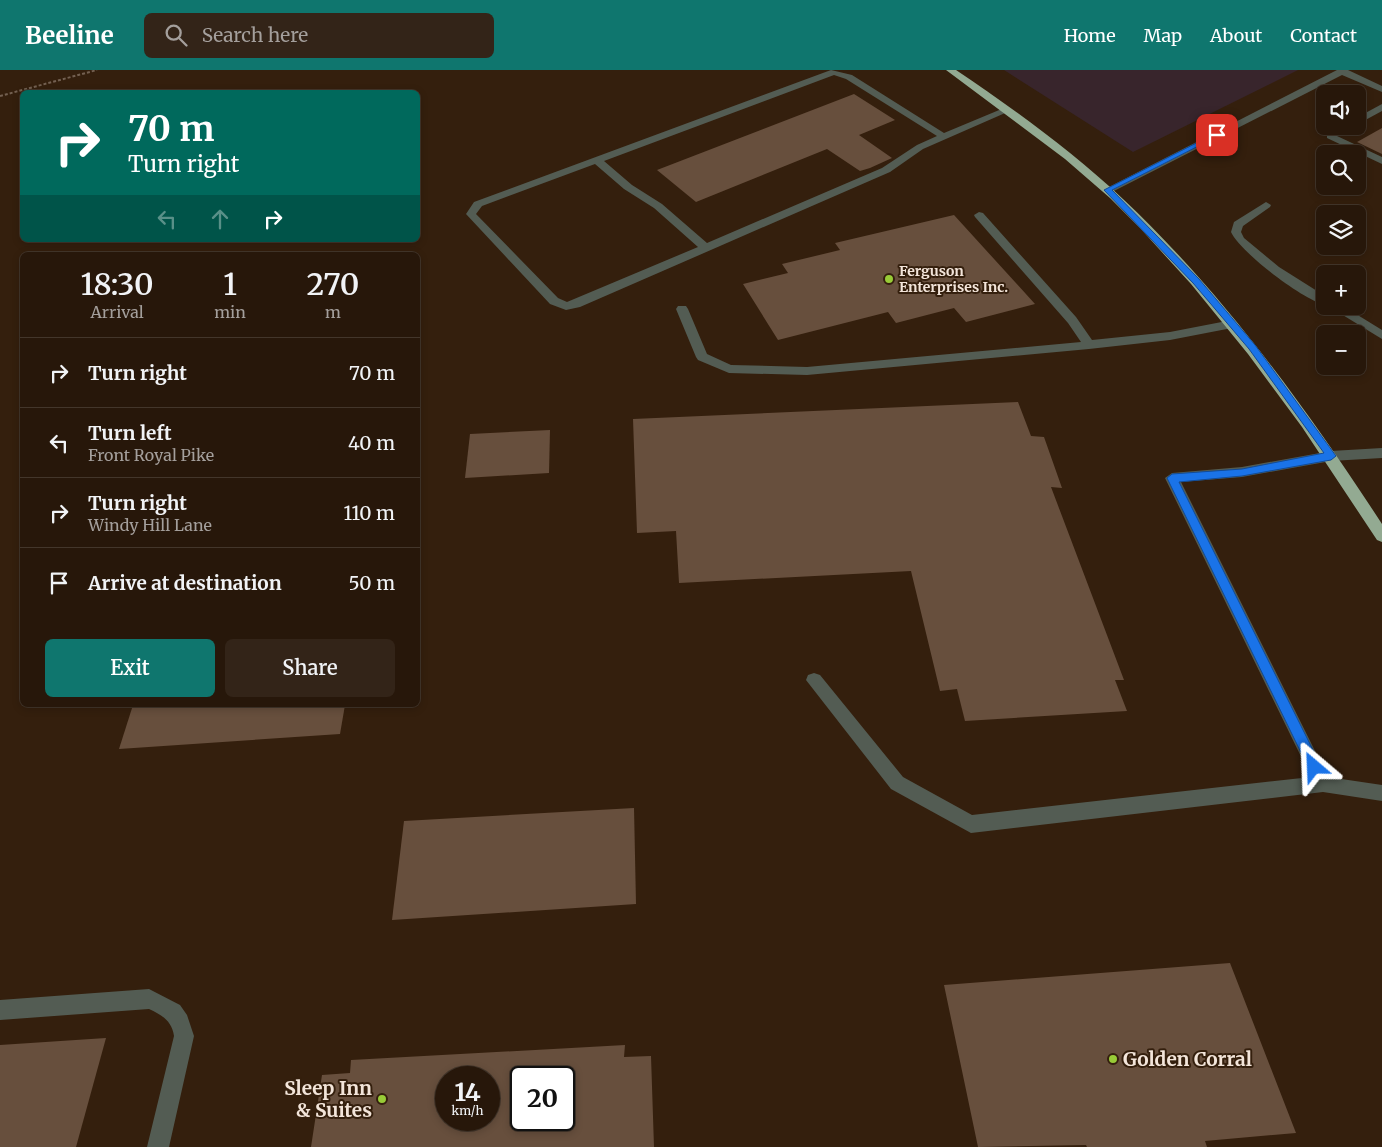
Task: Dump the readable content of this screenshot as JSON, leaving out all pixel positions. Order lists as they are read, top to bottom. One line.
{"places":["Ferguson Enterprises Inc.","Golden Corral","Sleep Inn & Suites"],"page":{"header":"Beeline","search":"Search here","nav":["Home","Map","About","Contact"],"map_buttons":["+","−"],"turn":["70 m","Turn right"],"eta":["18:30","Arrival","1","min","270","m"],"list":[{"name":"Turn right","value":"70 m"},{"name":"Turn left","note":"Front Royal Pike","value":"40 m"},{"name":"Turn right","note":"Windy Hill Lane","value":"110 m"},{"name":"Arrive at destination","value":"50 m"}],"buttons":["Exit","Share"],"speed":"14 km/h","limit":"20"}}
